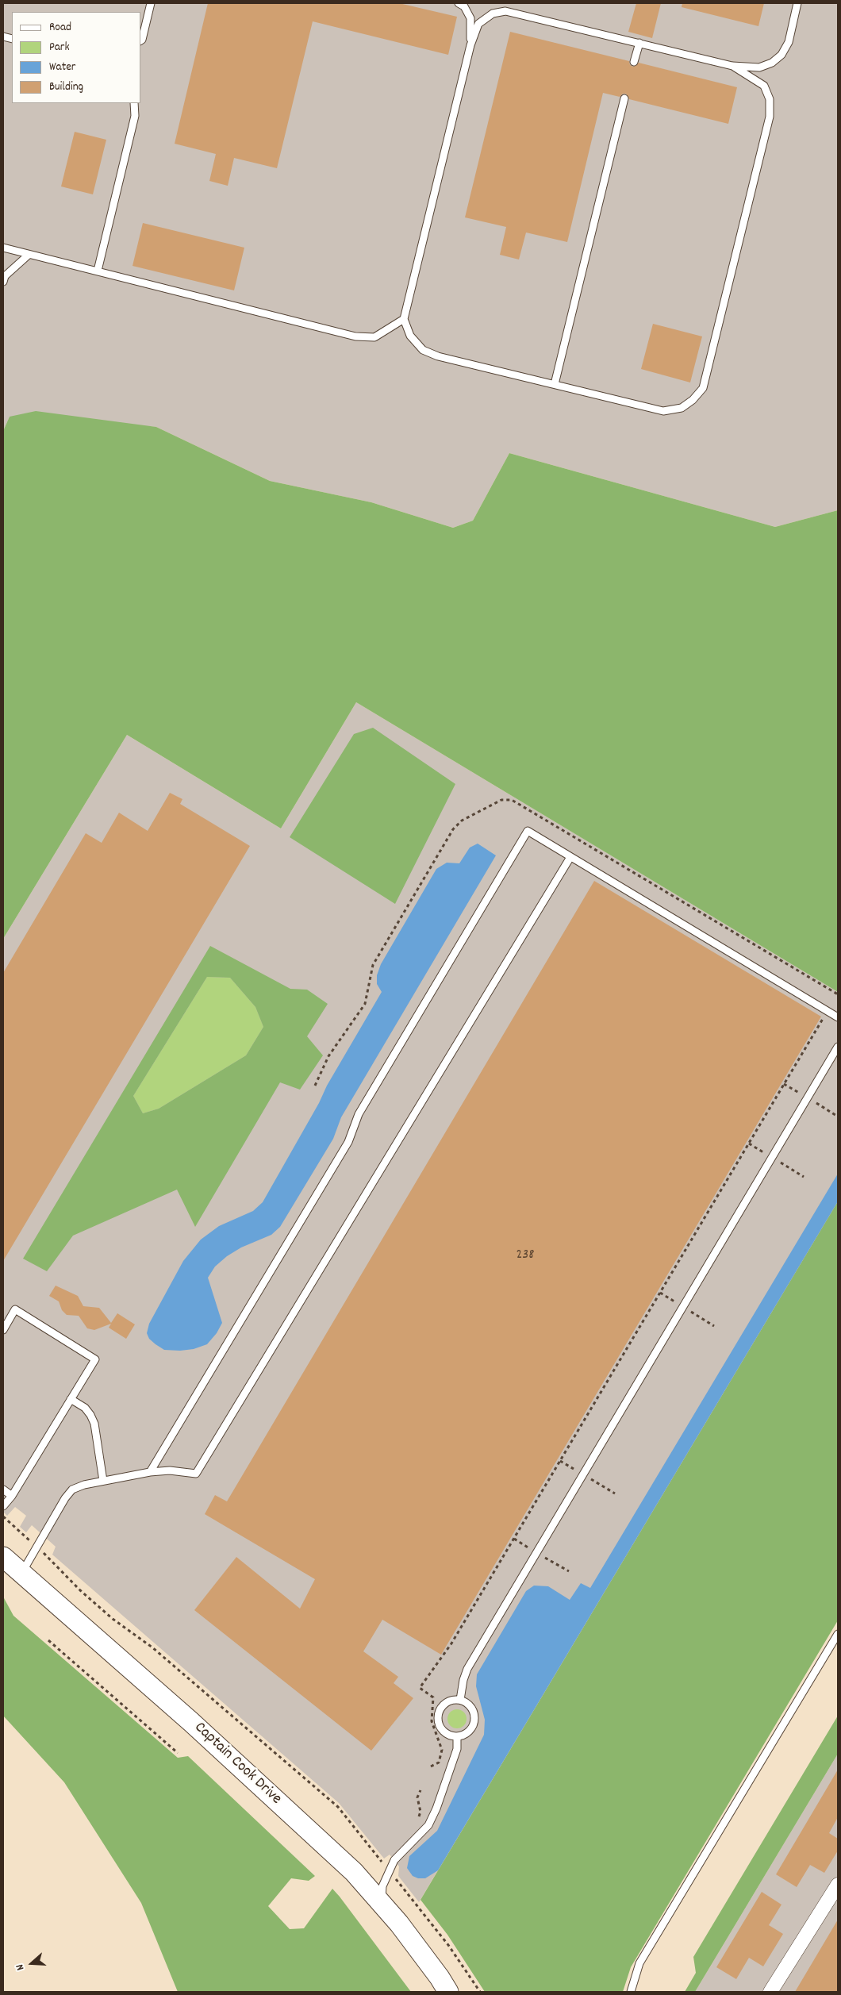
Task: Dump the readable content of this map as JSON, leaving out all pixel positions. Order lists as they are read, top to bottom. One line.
{"streets":{"main road":["Captain Cook Drive"]},"house_numbers":["238"],"legend":["Road","Park","Water","Building"],"north":"left"}
